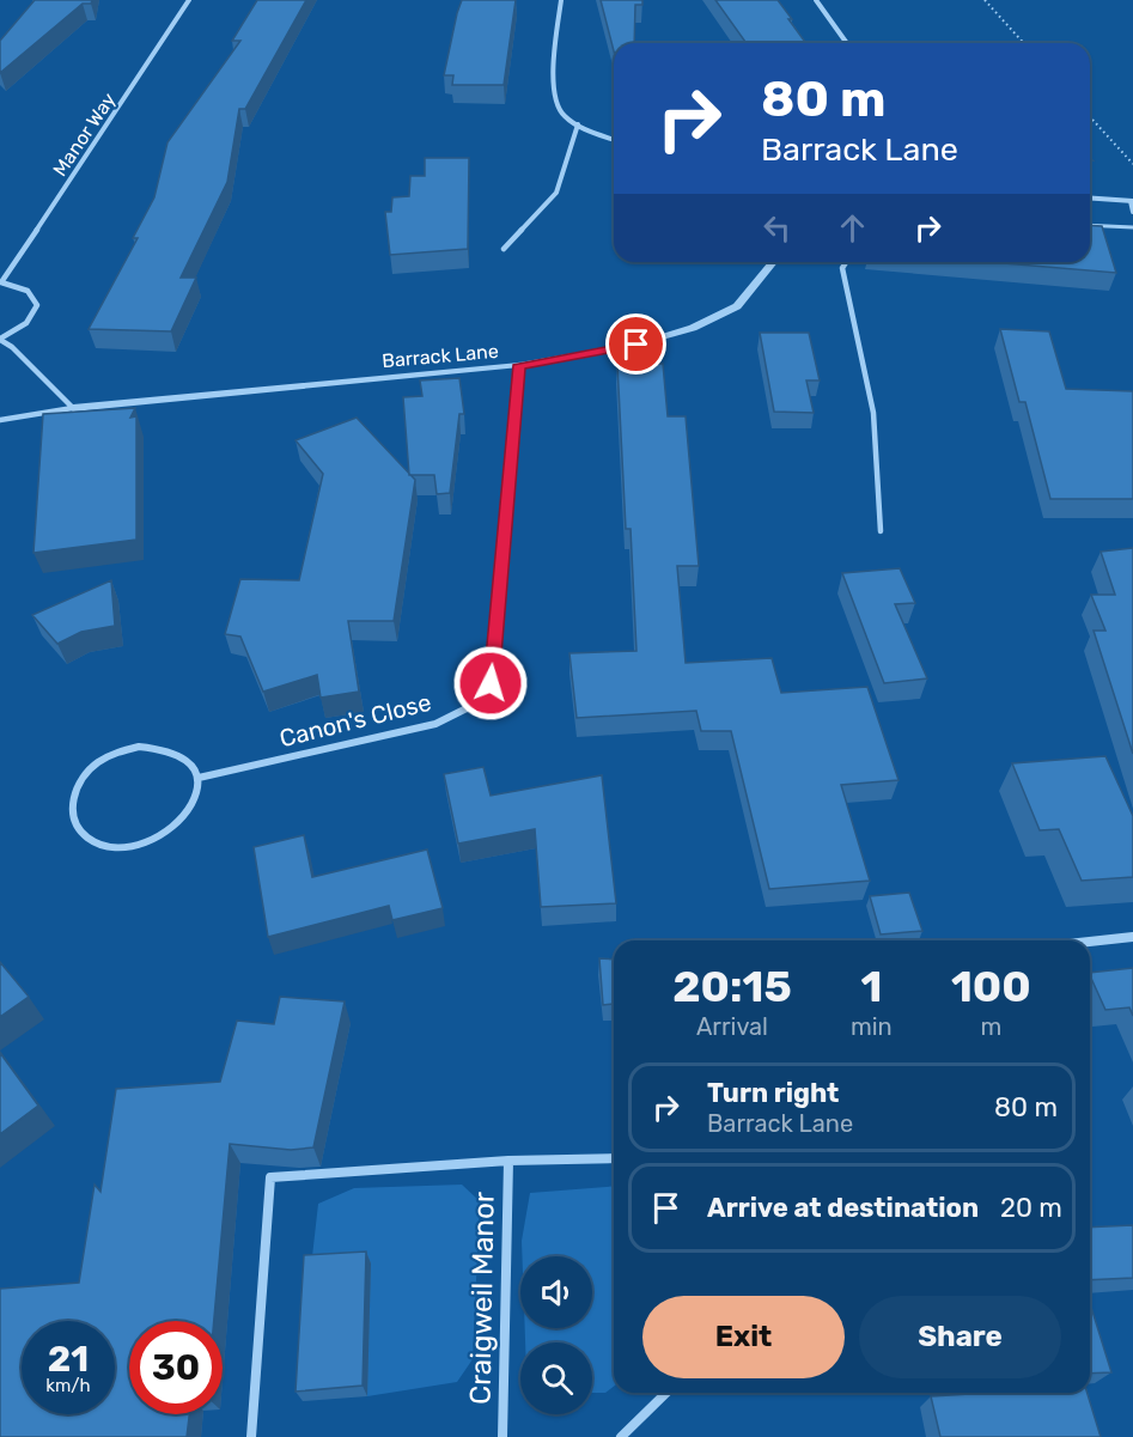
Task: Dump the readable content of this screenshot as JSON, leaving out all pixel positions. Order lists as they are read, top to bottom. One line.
{"streets":{"street":["Manor Way","Barrack Lane","Canon's Close","Craigweil Manor"]},"crossings":[["Barrack Lane","Canon's Close"]],"page":{"turn":["80 m","Barrack Lane"],"eta":["20:15","Arrival","1","min","100","m"],"list":[{"name":"Turn right","note":"Barrack Lane","value":"80 m"},{"name":"Arrive at destination","value":"20 m"}],"buttons":["Exit","Share"],"speed":"21 km/h","limit":"30"}}
